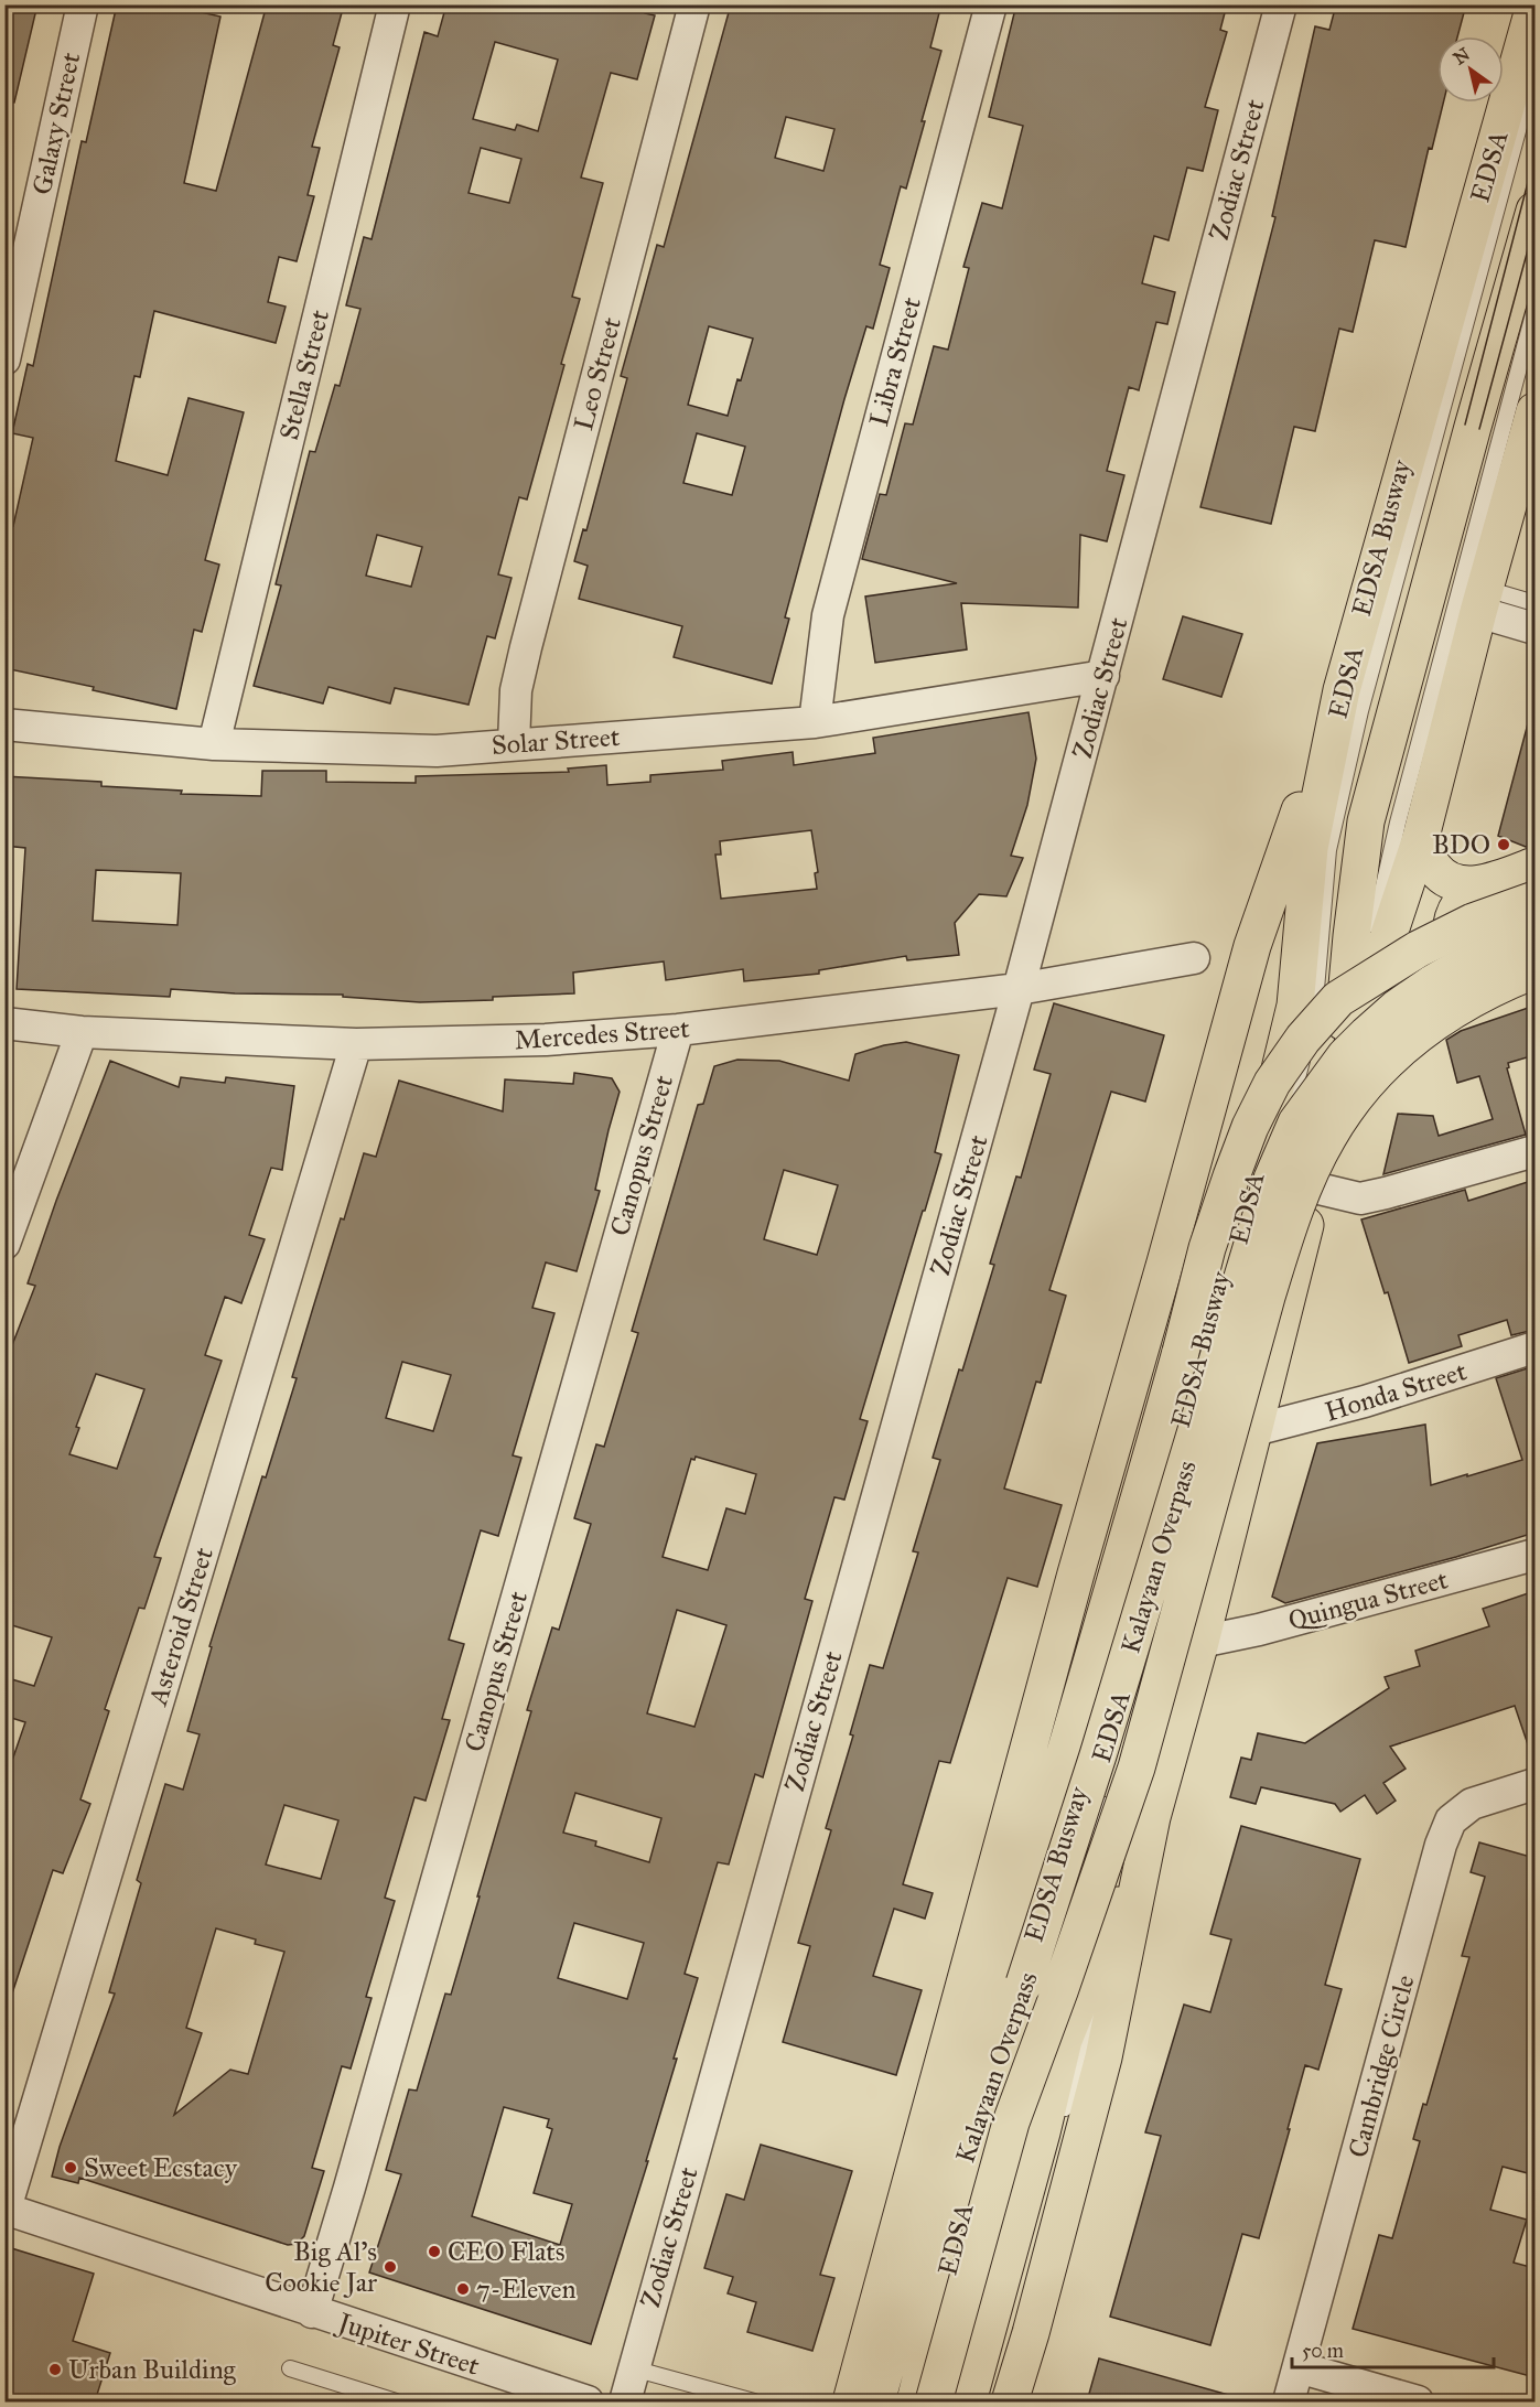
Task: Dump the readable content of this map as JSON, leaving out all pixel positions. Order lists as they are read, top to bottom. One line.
{"streets":{"main road":["EDSA","Kalayaan Overpass"],"street":["Galaxy Street","Zodiac Street","Libra Street","Leo Street","Stella Street","Solar Street","Mercedes Street","Canopus Street","Honda Street","Quingua Street","Asteroid Street","Cambridge Circle","Jupiter Street"],"lane":["EDSA Busway"]},"crossings":[["Zodiac Street","Solar Street"],["Zodiac Street","Mercedes Street"],["Libra Street","Solar Street"],["Leo Street","Solar Street"],["Stella Street","Solar Street"],["Mercedes Street","Canopus Street"],["Mercedes Street","Asteroid Street"],["Canopus Street","Jupiter Street"],["Asteroid Street","Jupiter Street"]],"places":["BDO","Sweet Ecstacy","CEO Flats","Big Al's Cookie Jar","7-Eleven","Urban Building"],"scale_bar":"50 m","north":"top left"}
